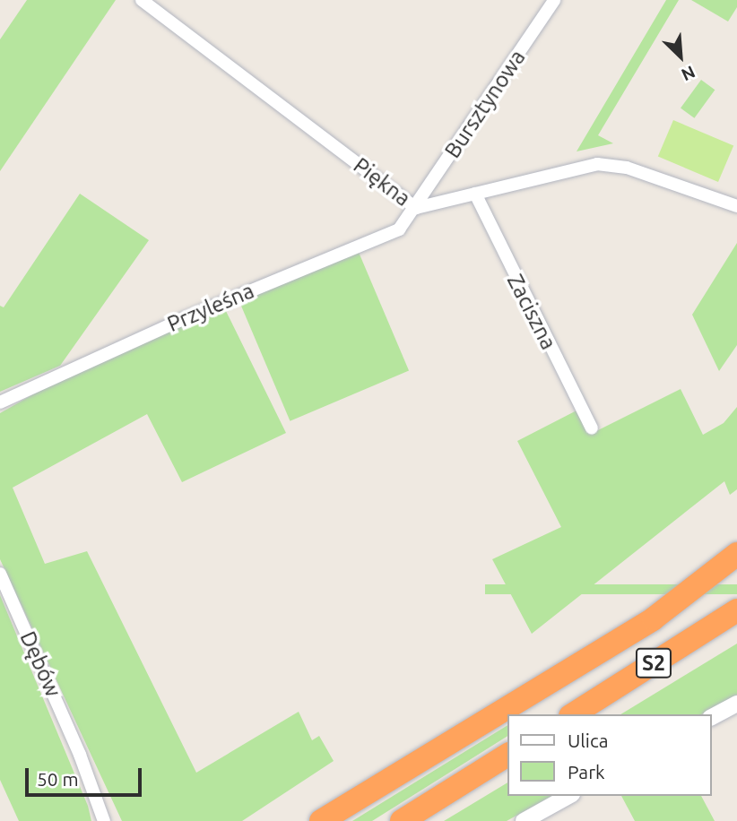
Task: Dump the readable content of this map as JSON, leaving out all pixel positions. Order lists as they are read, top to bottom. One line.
{"streets":{"highway":["S2"],"street":["Bursztynowa","Piękna","Przyleśna","Zaciszna","Dębów"]},"crossings":[["Bursztynowa","Piękna"],["Bursztynowa","Przyleśna"],["Piękna","Przyleśna"],["Piękna","Zaciszna"]],"legend":["Ulica","Park"],"scale_bar":"50 m","north":"bottom right"}
